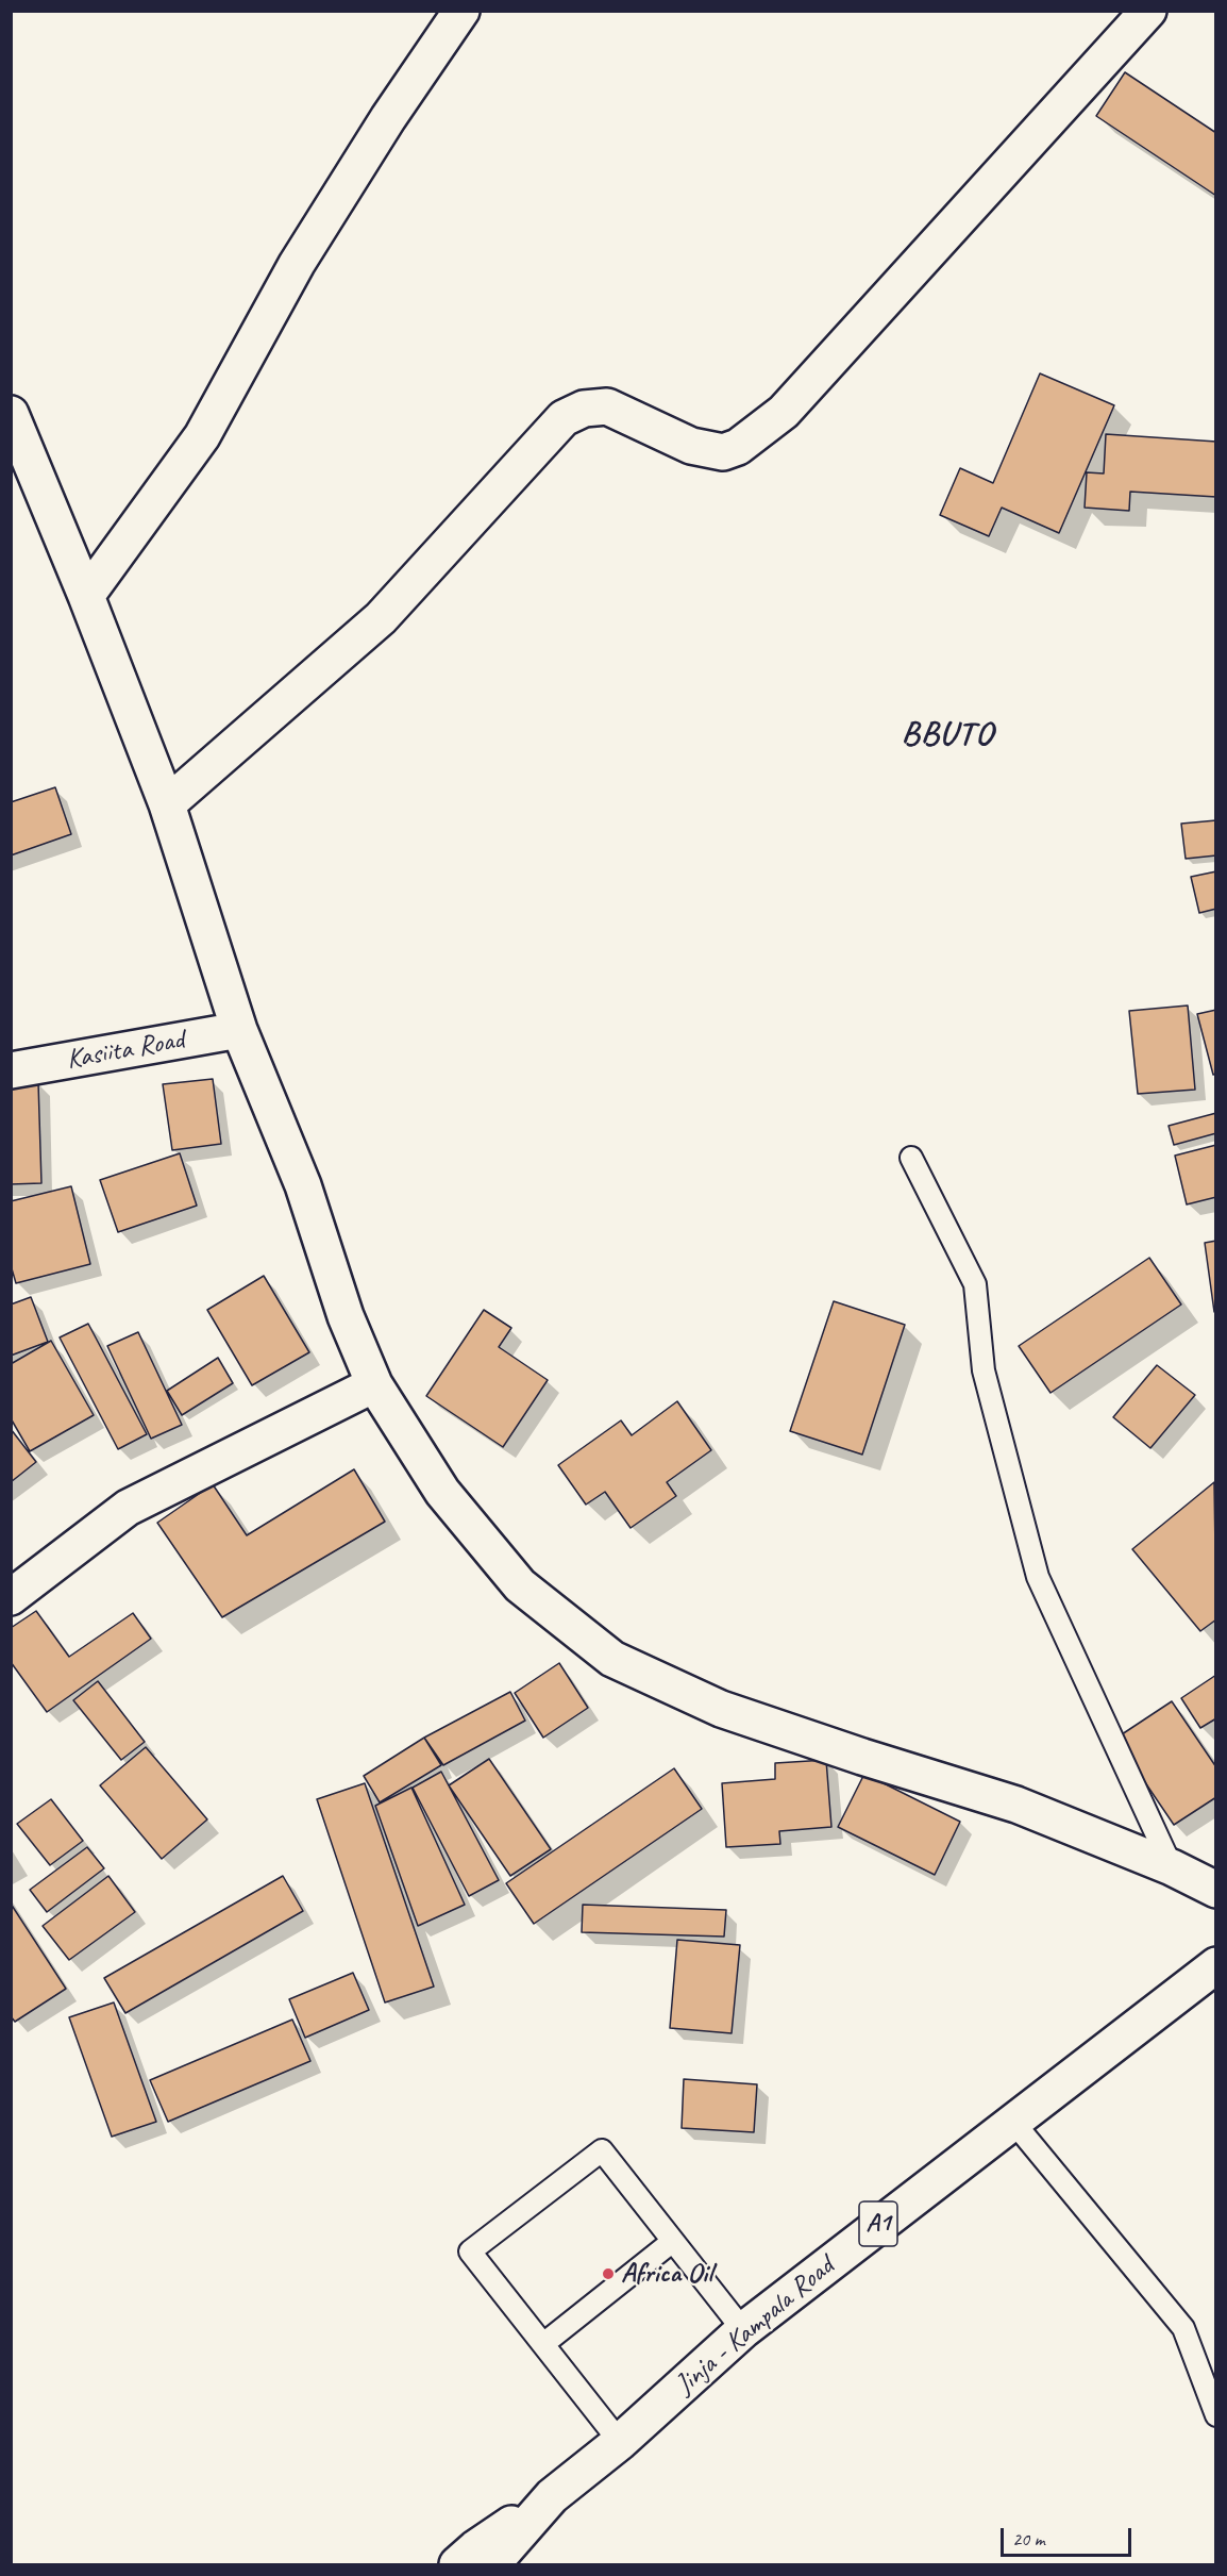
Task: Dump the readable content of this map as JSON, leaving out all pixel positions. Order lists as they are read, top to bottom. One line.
{"streets":{"main road":["Kasiita Road","A1","Jinja - Kampala Road"]},"districts":["BBUTO"],"places":["Africa Oil"],"scale_bar":"20 m"}
